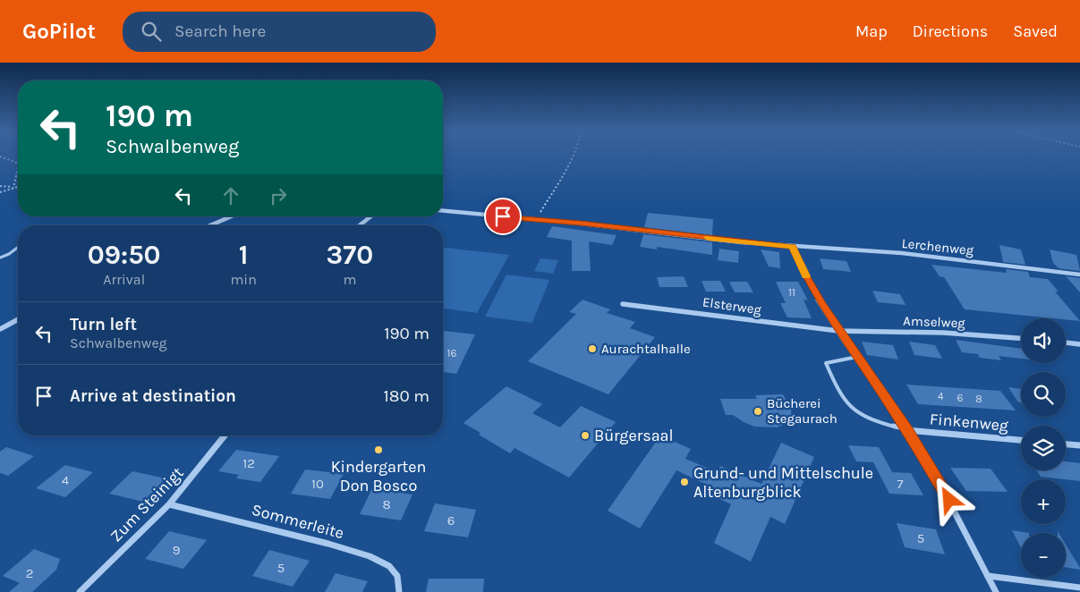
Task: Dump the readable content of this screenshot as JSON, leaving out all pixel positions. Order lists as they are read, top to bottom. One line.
{"streets":{"street":["Lerchenweg","Elsterweg","Amselweg","Finkenweg","Zum Steinigt","Sommerleite"]},"crossings":[["Elsterweg","Amselweg"],["Zum Steinigt","Sommerleite"]],"places":["Aurachtalhalle","Bücherei Stegaurach","Bürgersaal","Kindergarten Don Bosco","Grund- und Mittelschule Altenburgblick"],"house_numbers":["11","16","4","6","8","12","4","10","7","8","6","5","9","5","2"],"page":{"header":"GoPilot","search":"Search here","nav":["Map","Directions","Saved"],"turn":["190 m","Schwalbenweg"],"eta":["09:50","Arrival","1","min","370","m"],"list":[{"name":"Turn left","note":"Schwalbenweg","value":"190 m"},{"name":"Arrive at destination","value":"180 m"}],"map_buttons":["+","−"]}}
